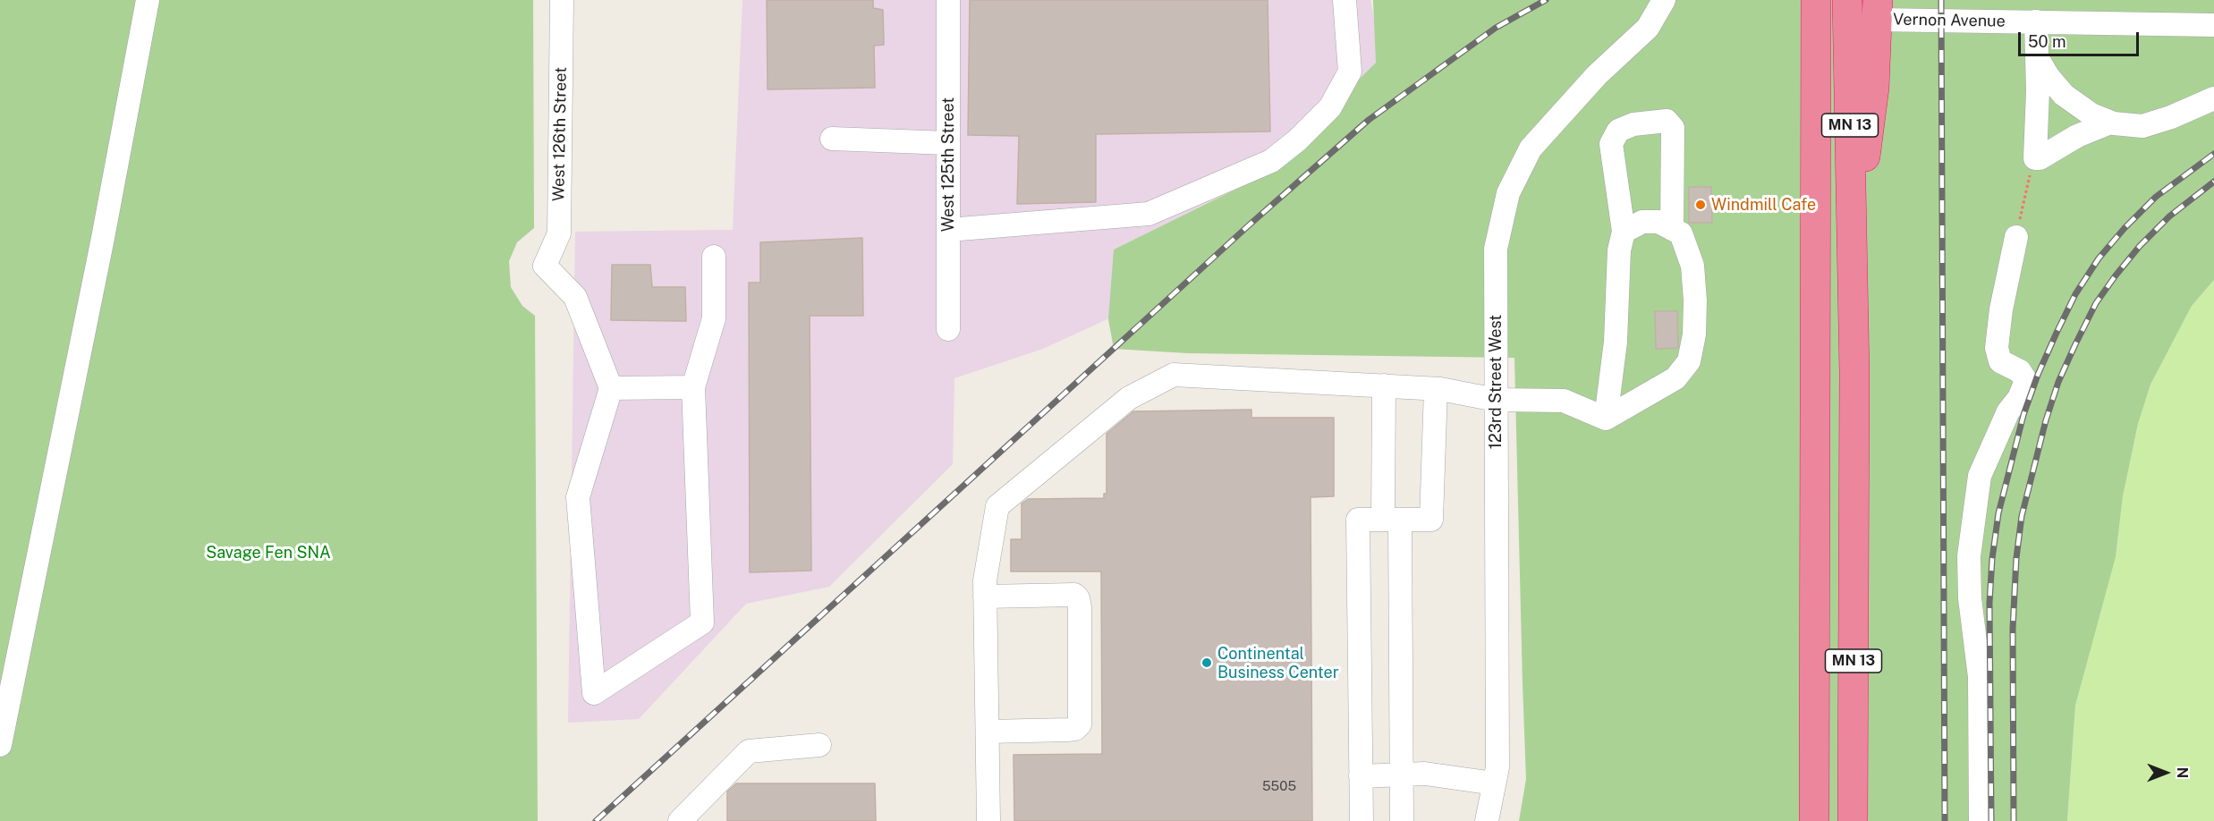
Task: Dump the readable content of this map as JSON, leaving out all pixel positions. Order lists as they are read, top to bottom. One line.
{"streets":{"highway":["MN 13"],"street":["Vernon Avenue","West 126th Street","West 125th Street","123rd Street West"]},"parks":["Savage Fen SNA"],"places":["Windmill Cafe","Continental Business Center"],"house_numbers":["5505"],"scale_bar":"50 m","north":"right"}
